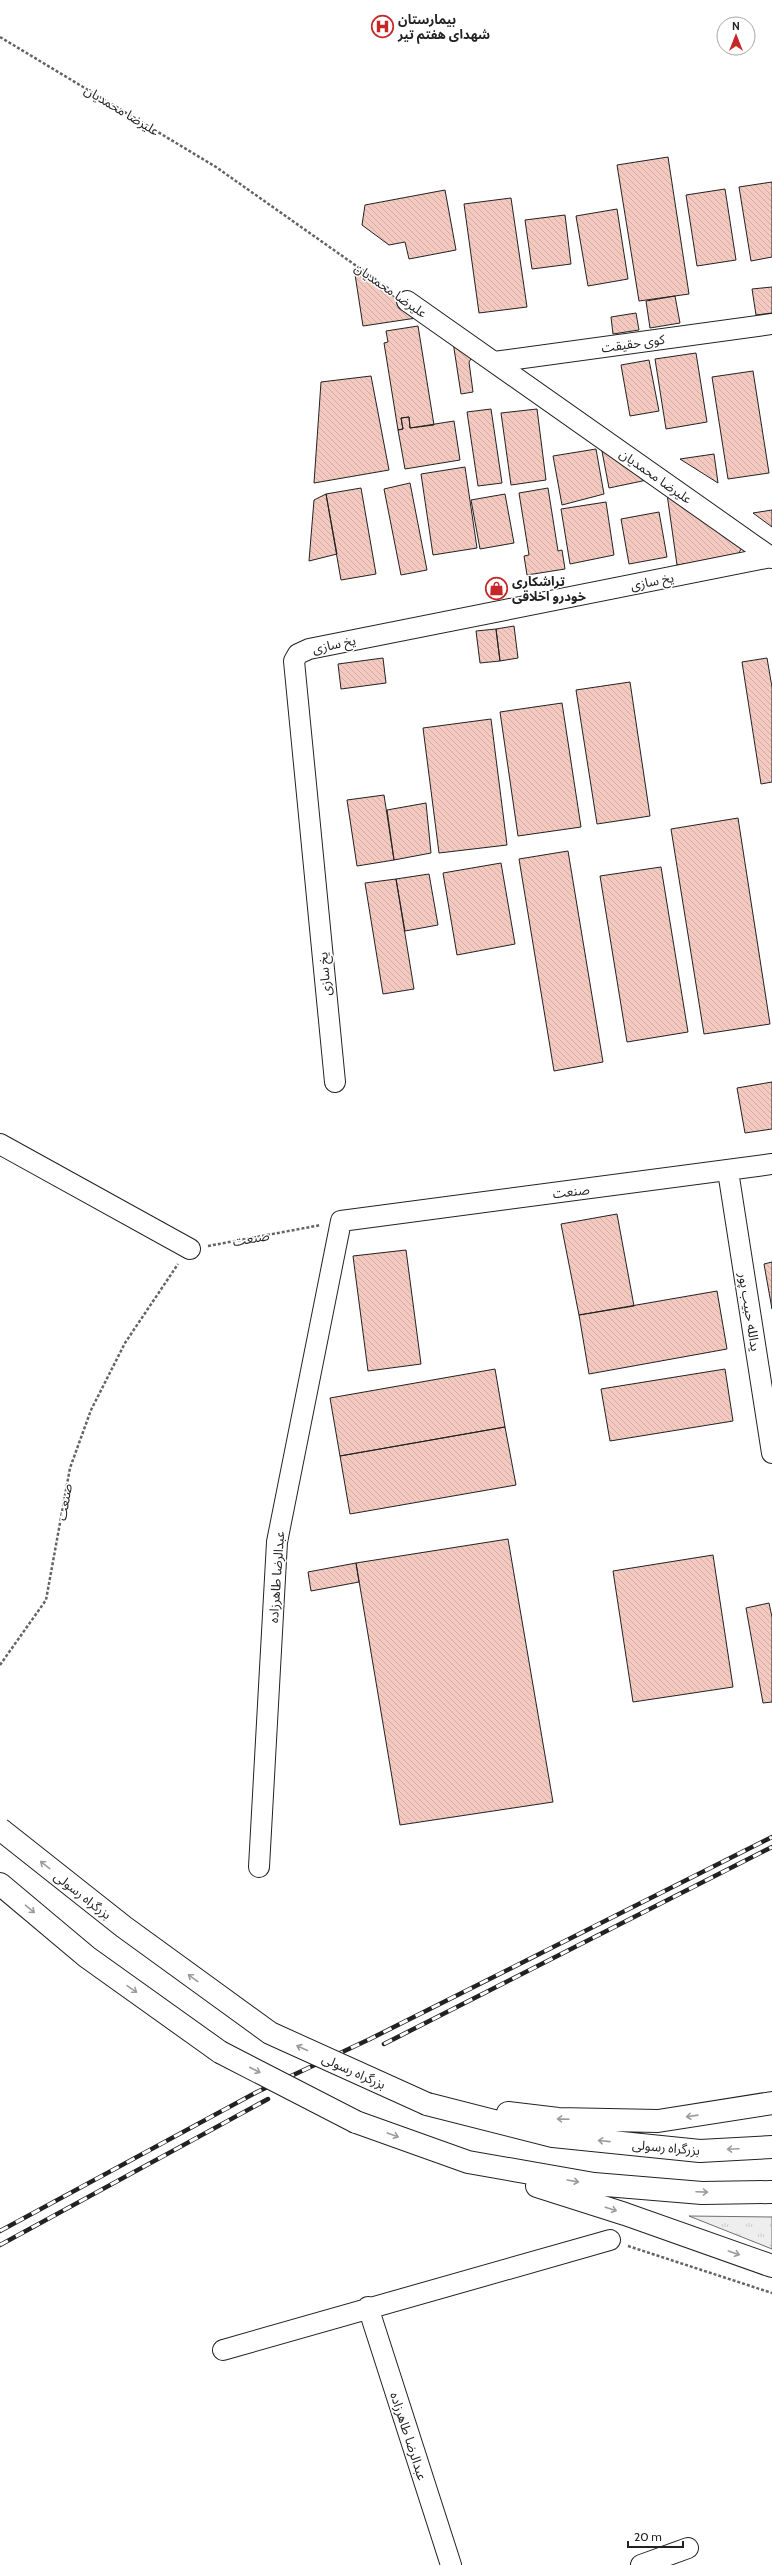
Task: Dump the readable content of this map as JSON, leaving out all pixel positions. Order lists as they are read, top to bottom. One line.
{"streets":{"highway":["بزرگراه رسولی"],"street":["علیرضا محمدیان","کوی حقیقت","یخ سازی","صنعت","یدالله حبیب پور","عبدالرضا طاهرزاده"]},"crossings":[["علیرضا محمدیان","کوی حقیقت"],["علیرضا محمدیان","یخ سازی"],["صنعت","یدالله حبیب پور"],["صنعت","عبدالرضا طاهرزاده"]],"places":{"hospital":["بیمارستان شهدای هفتم تیر"],"shop":["تراشکاری خودرو اخلاقی"]},"scale_bar":"20 m","north":"top"}
